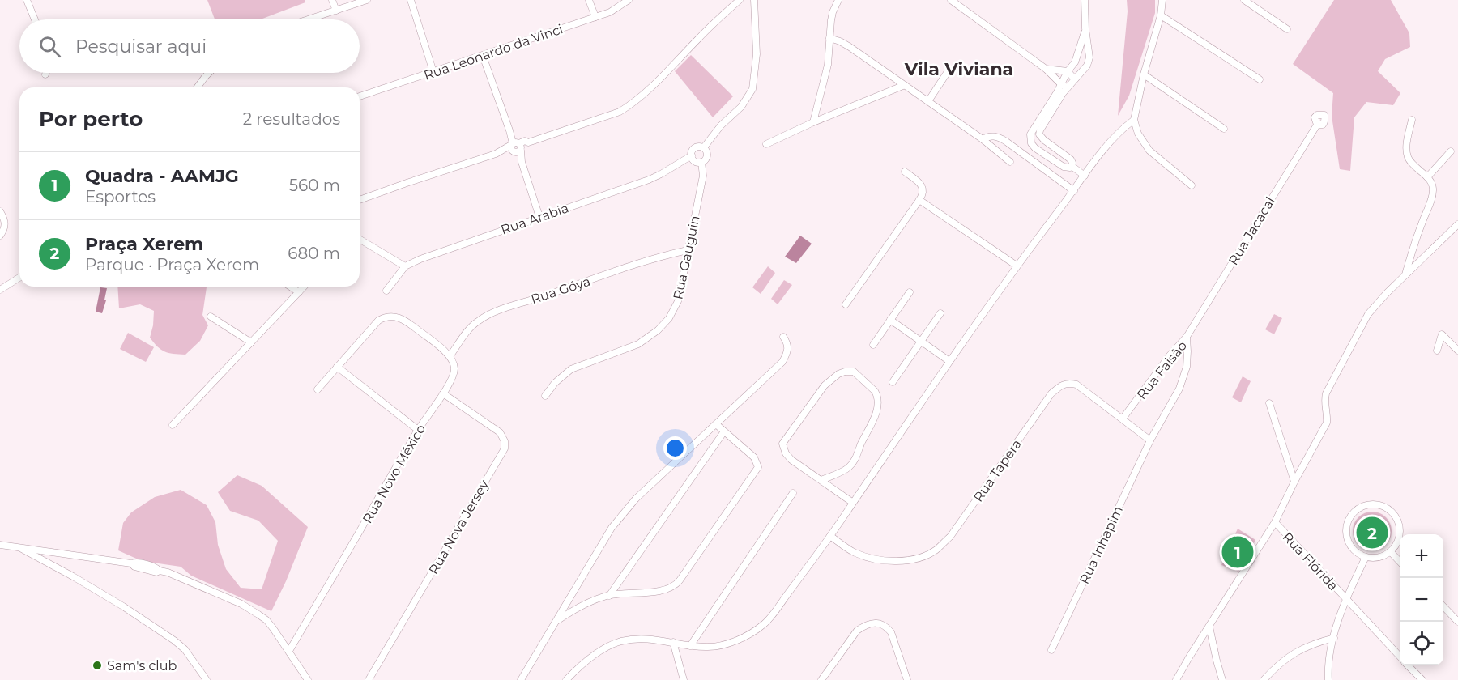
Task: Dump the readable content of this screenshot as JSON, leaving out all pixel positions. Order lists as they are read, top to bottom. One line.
{"streets":{"street":["Rua Leonardo da Vinci","Rua Arabia","Rua Jacacal","Rua Gauguin","Rua Góya","Rua Faisão","Rua Tapera","Rua Novo México","Rua Nova Jersey","Rua Inhapim","Rua Flórida"]},"crossings":[["Rua Arabia","Rua Gauguin"],["Rua Jacacal","Rua Faisão"],["Rua Gauguin","Rua Góya"],["Rua Góya","Rua Novo México"],["Rua Faisão","Rua Tapera"],["Rua Faisão","Rua Inhapim"],["Rua Tapera","Rua Inhapim"],["Rua Novo México","Rua Nova Jersey"]],"districts":["Vila Viviana"],"places":["Sam's club"],"page":{"search":"Pesquisar aqui","heading":["Por perto","2 resultados"],"list":[{"mark":"1","name":"Quadra - AAMJG","note":"Esportes","value":"560 m"},{"mark":"2","name":"Praça Xerem","note":"Parque · Praça Xerem","value":"680 m"}],"pins":["2","1"],"map_buttons":["+","−"]}}
